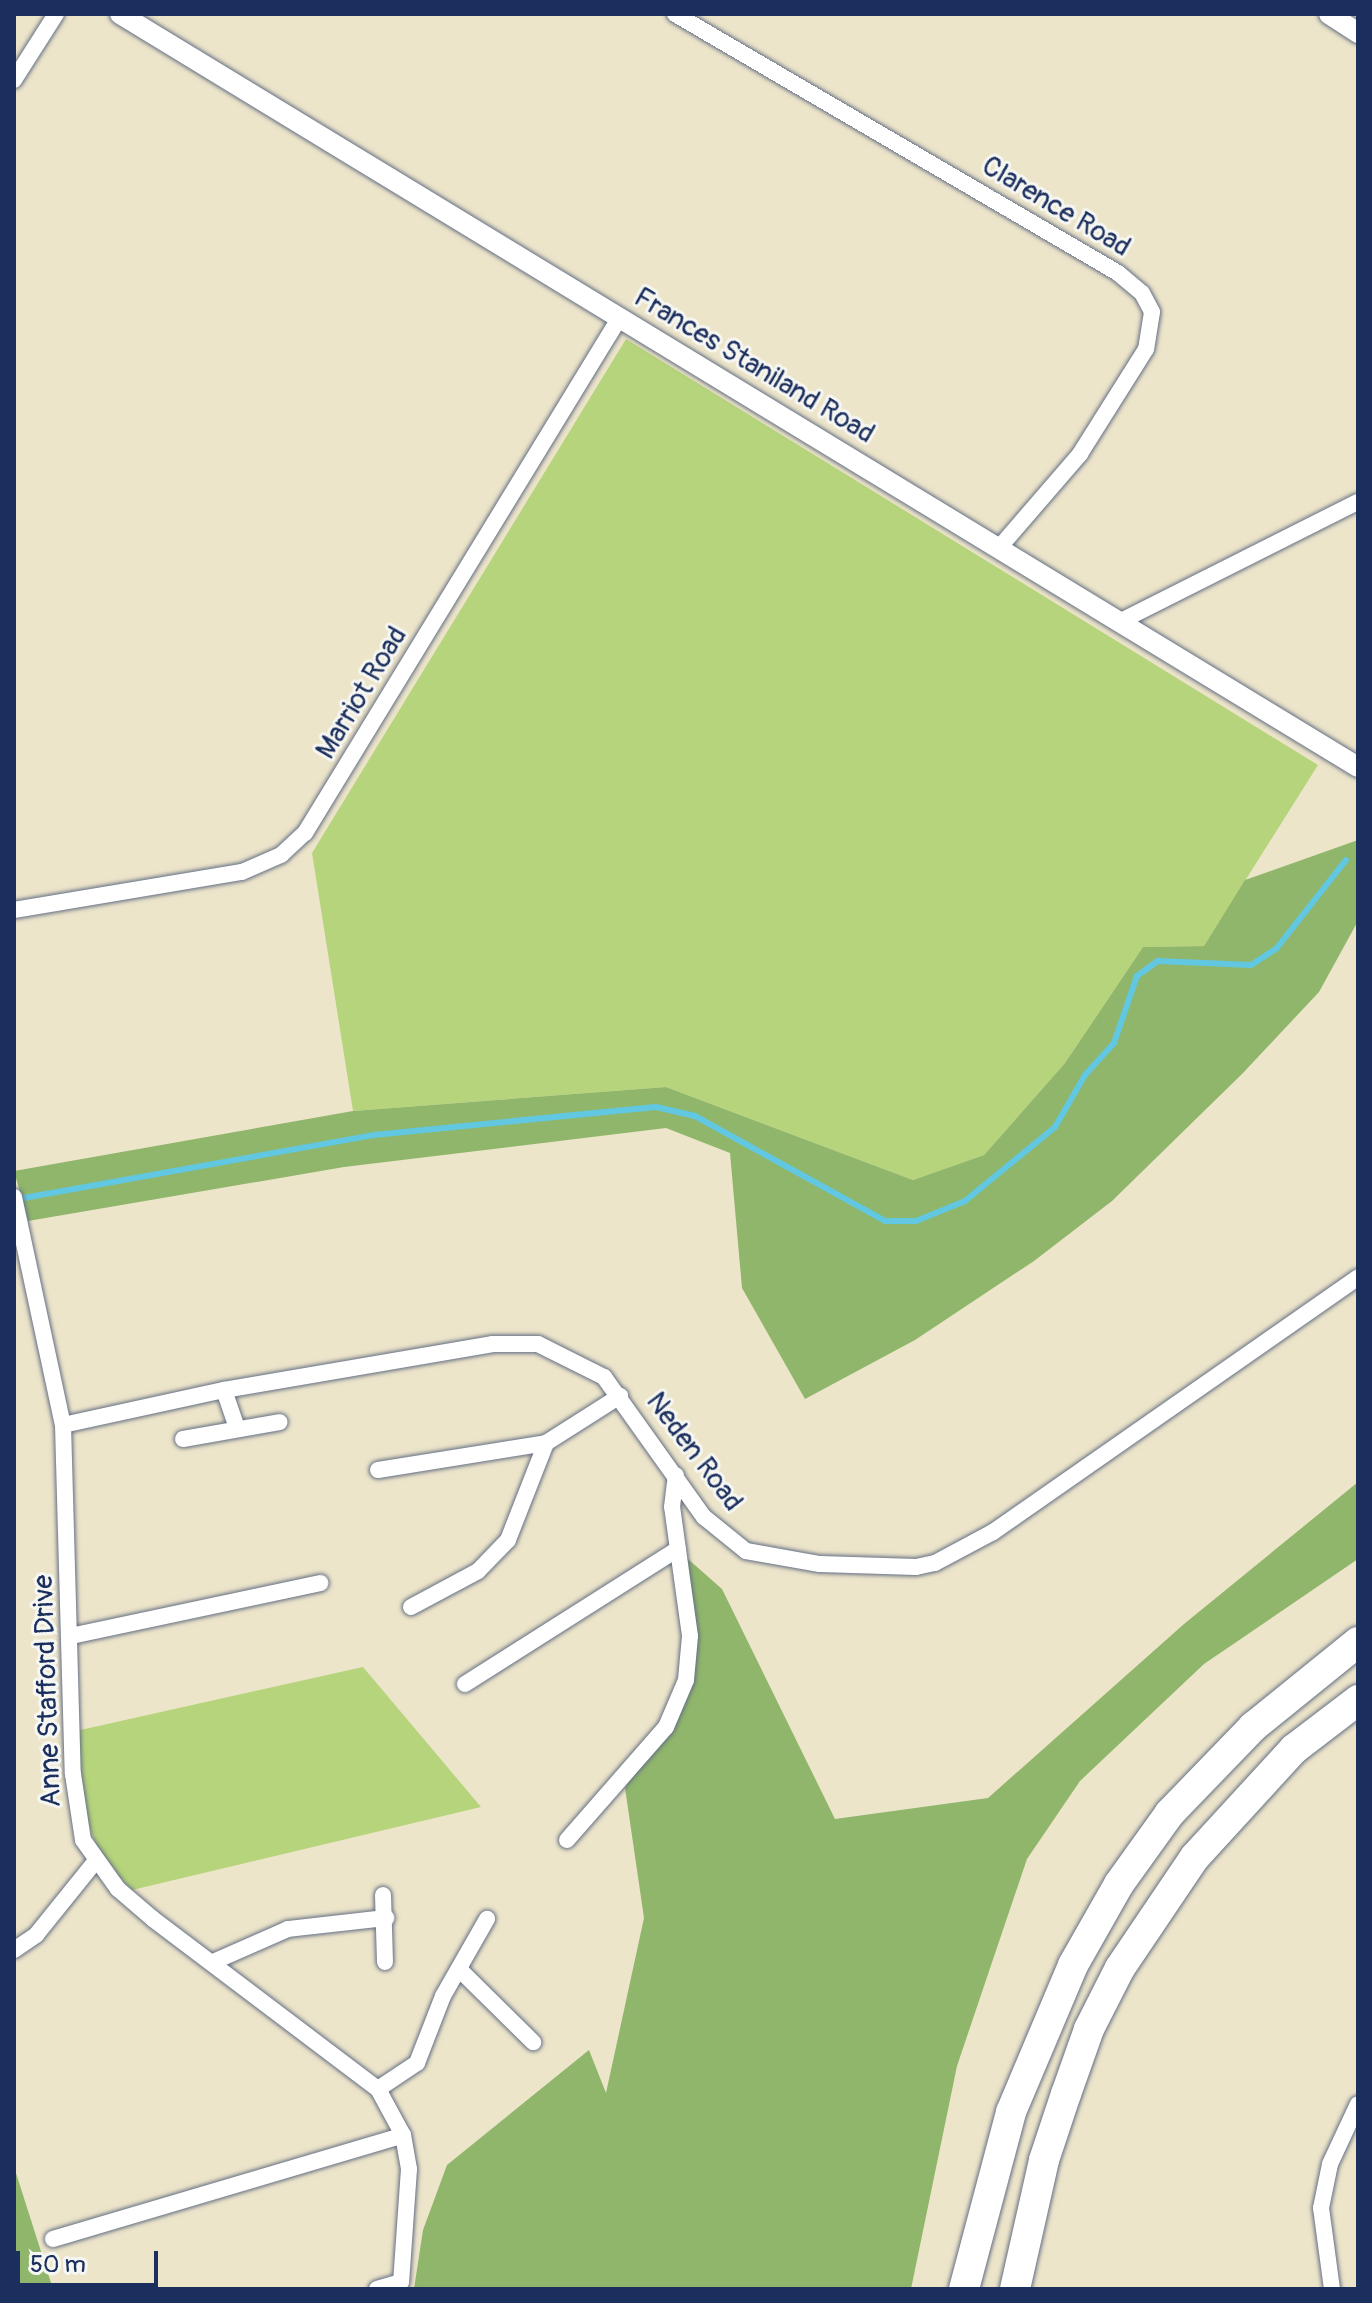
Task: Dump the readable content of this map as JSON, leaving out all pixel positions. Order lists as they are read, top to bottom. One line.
{"streets":{"street":["Clarence Road","Frances Staniland Road","Marriot Road","Neden Road","Anne Stafford Drive"]},"crossings":[["Clarence Road","Frances Staniland Road"],["Frances Staniland Road","Marriot Road"],["Neden Road","Anne Stafford Drive"]],"scale_bar":"50 m"}
